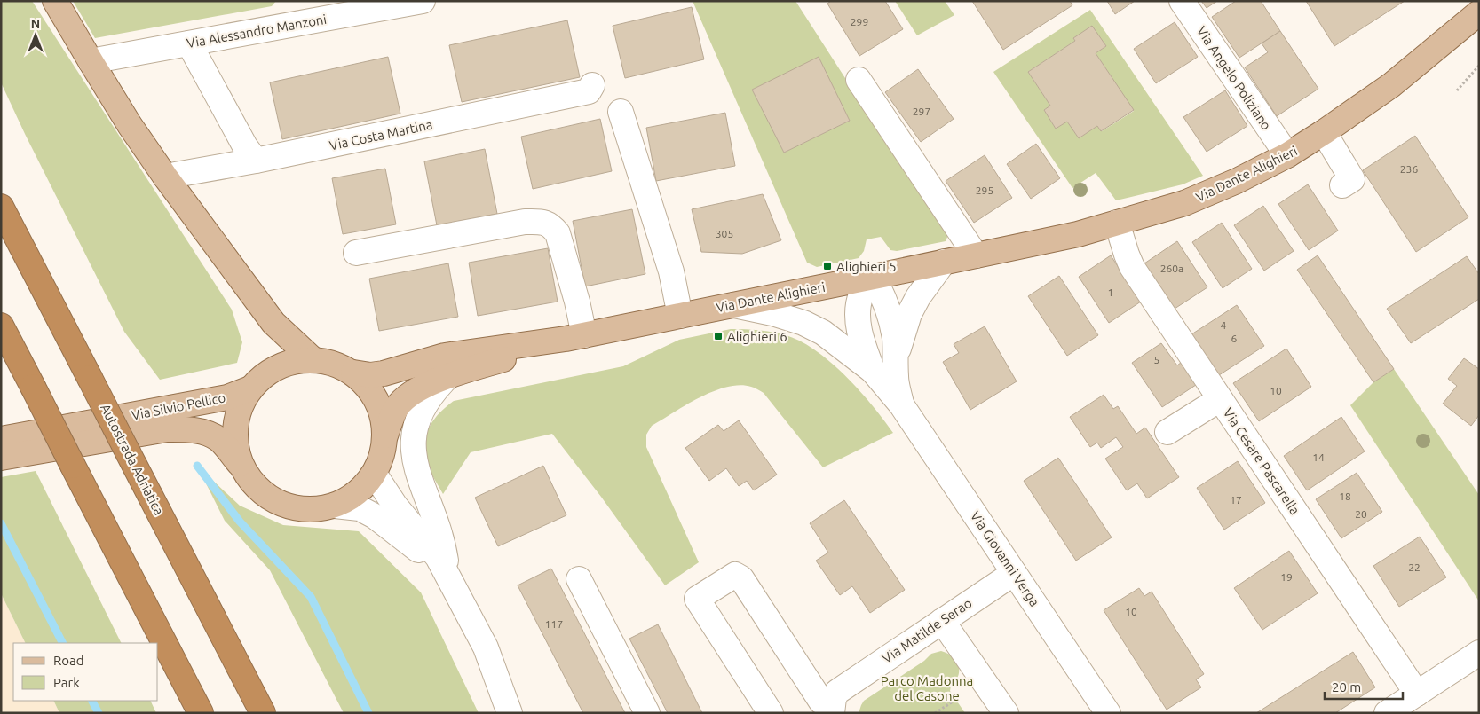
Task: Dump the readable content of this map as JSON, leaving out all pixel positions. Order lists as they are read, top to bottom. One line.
{"streets":{"highway":["Autostrada Adriatica"],"main road":["Via Dante Alighieri","Via Silvio Pellico"],"street":["Via Alessandro Manzoni","Via Angelo Poliziano","Via Costa Martina","Via Cesare Pascarella","Via Giovanni Verga","Via Matilde Serao"]},"crossings":[["Via Angelo Poliziano","Via Dante Alighieri"],["Via Dante Alighieri","Via Silvio Pellico"],["Via Dante Alighieri","Via Cesare Pascarella"],["Via Dante Alighieri","Via Giovanni Verga"],["Via Giovanni Verga","Via Matilde Serao"]],"parks":["Parco Madonna del Casone"],"places":{"transit":["Alighieri 5","Alighieri 6"]},"house_numbers":["299","297","236","295","305","260a","1","4","6","5","10","14","18","17","20","22","19","10","117"],"legend":["Road","Park"],"scale_bar":"20 m","north":"top"}
